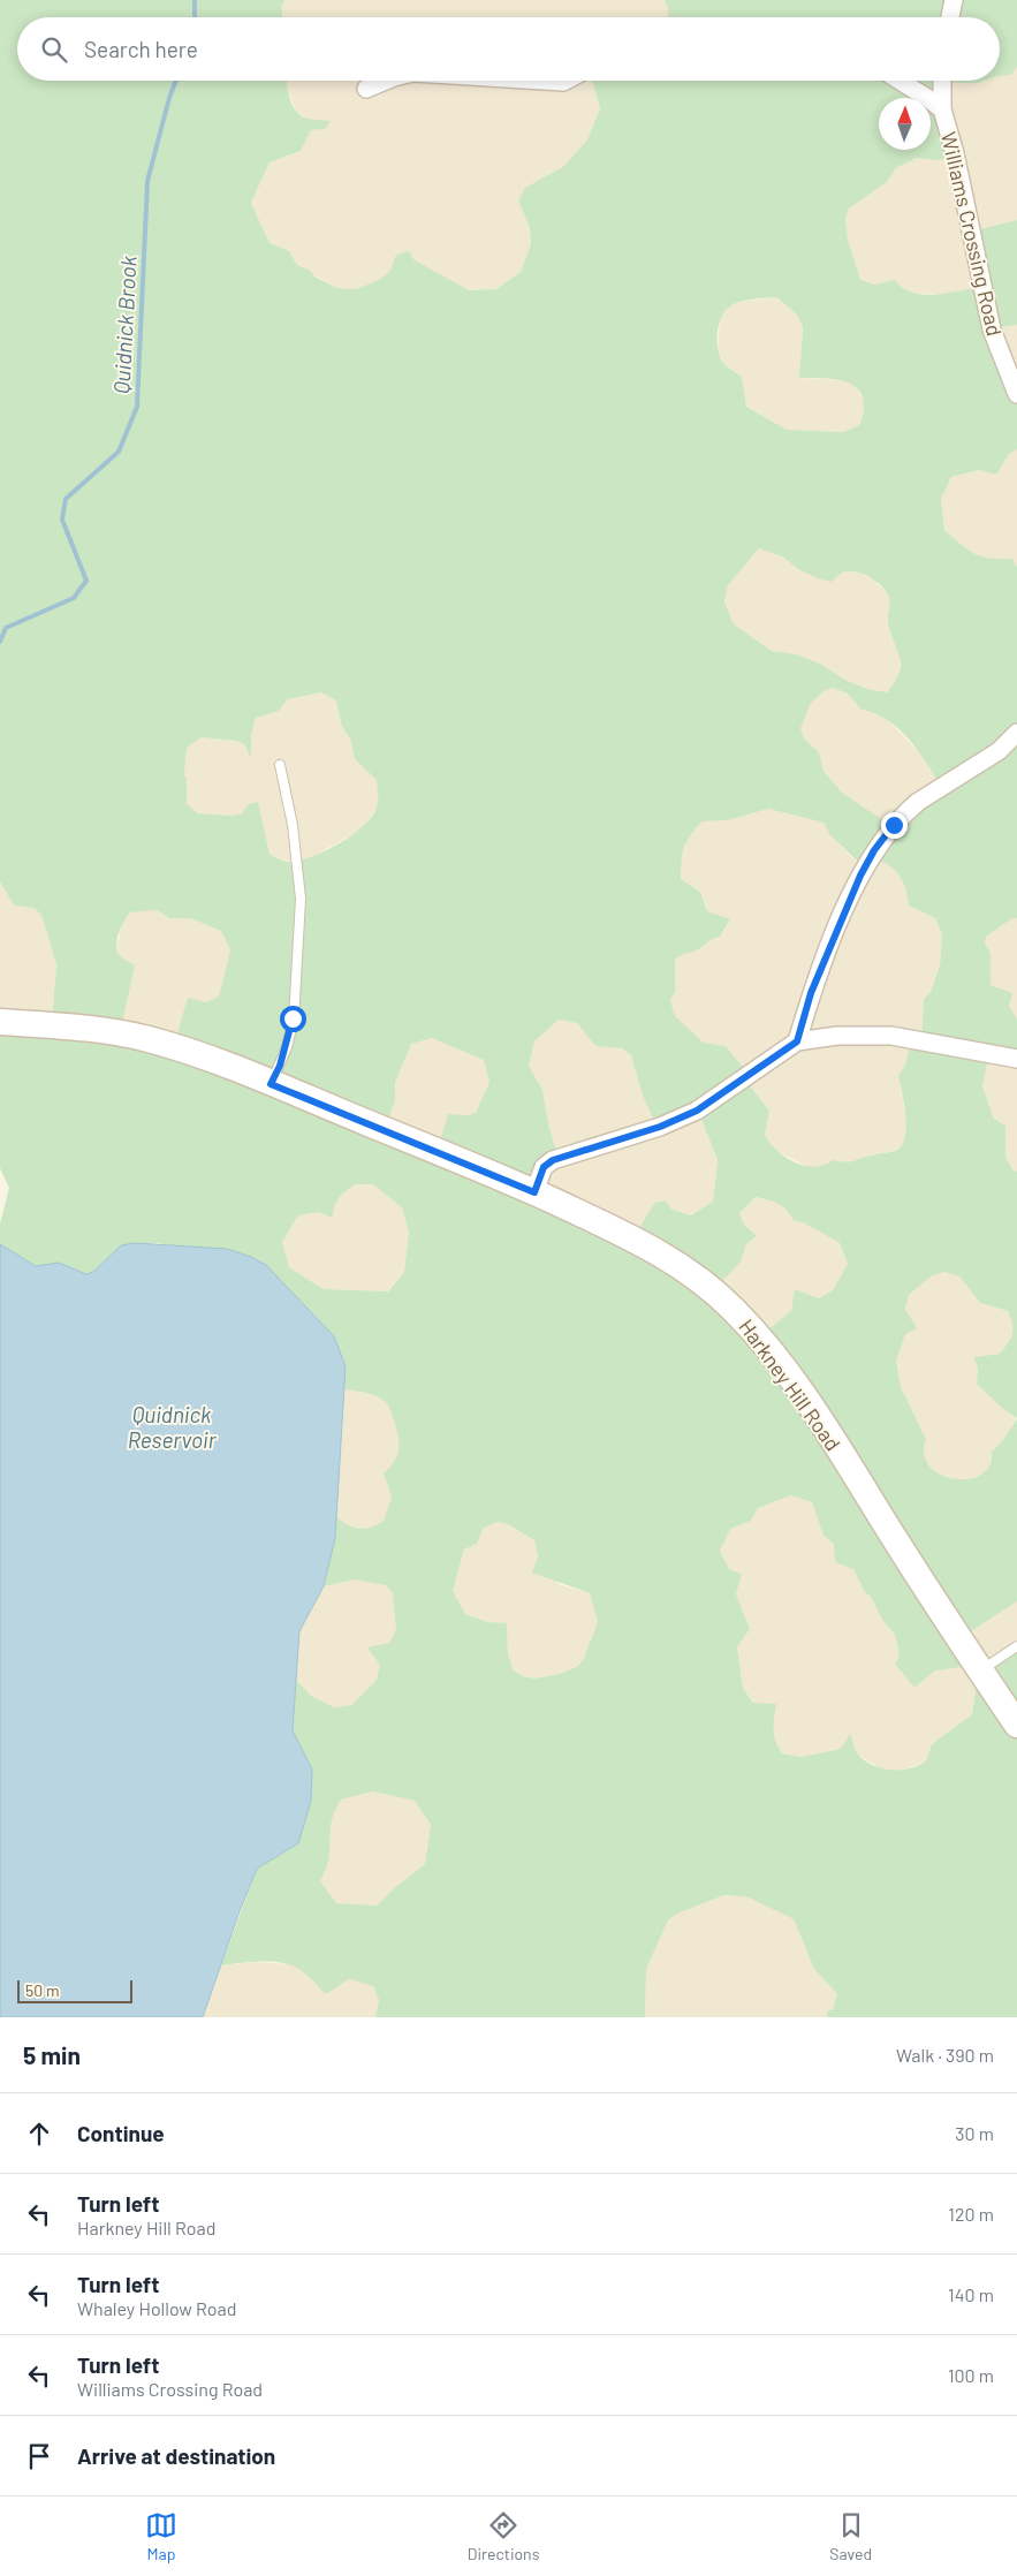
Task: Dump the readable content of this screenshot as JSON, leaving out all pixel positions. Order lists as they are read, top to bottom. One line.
{"streets":{"main road":["Harkney Hill Road"],"street":["Williams Crossing Road"]},"water":["Quidnick Brook","Quidnick Reservoir"],"scale_bar":"50 m","north":"top","page":{"search":"Search here","scale":"50 m","heading":["5 min","Walk · 390 m"],"list":[["Continue","30 m"],["Turn left","Harkney Hill Road","120 m"],["Turn left","Whaley Hollow Road","140 m"],["Turn left","Williams Crossing Road","100 m"],"Arrive at destination"],"nav":["Map","Directions","Saved"]}}
